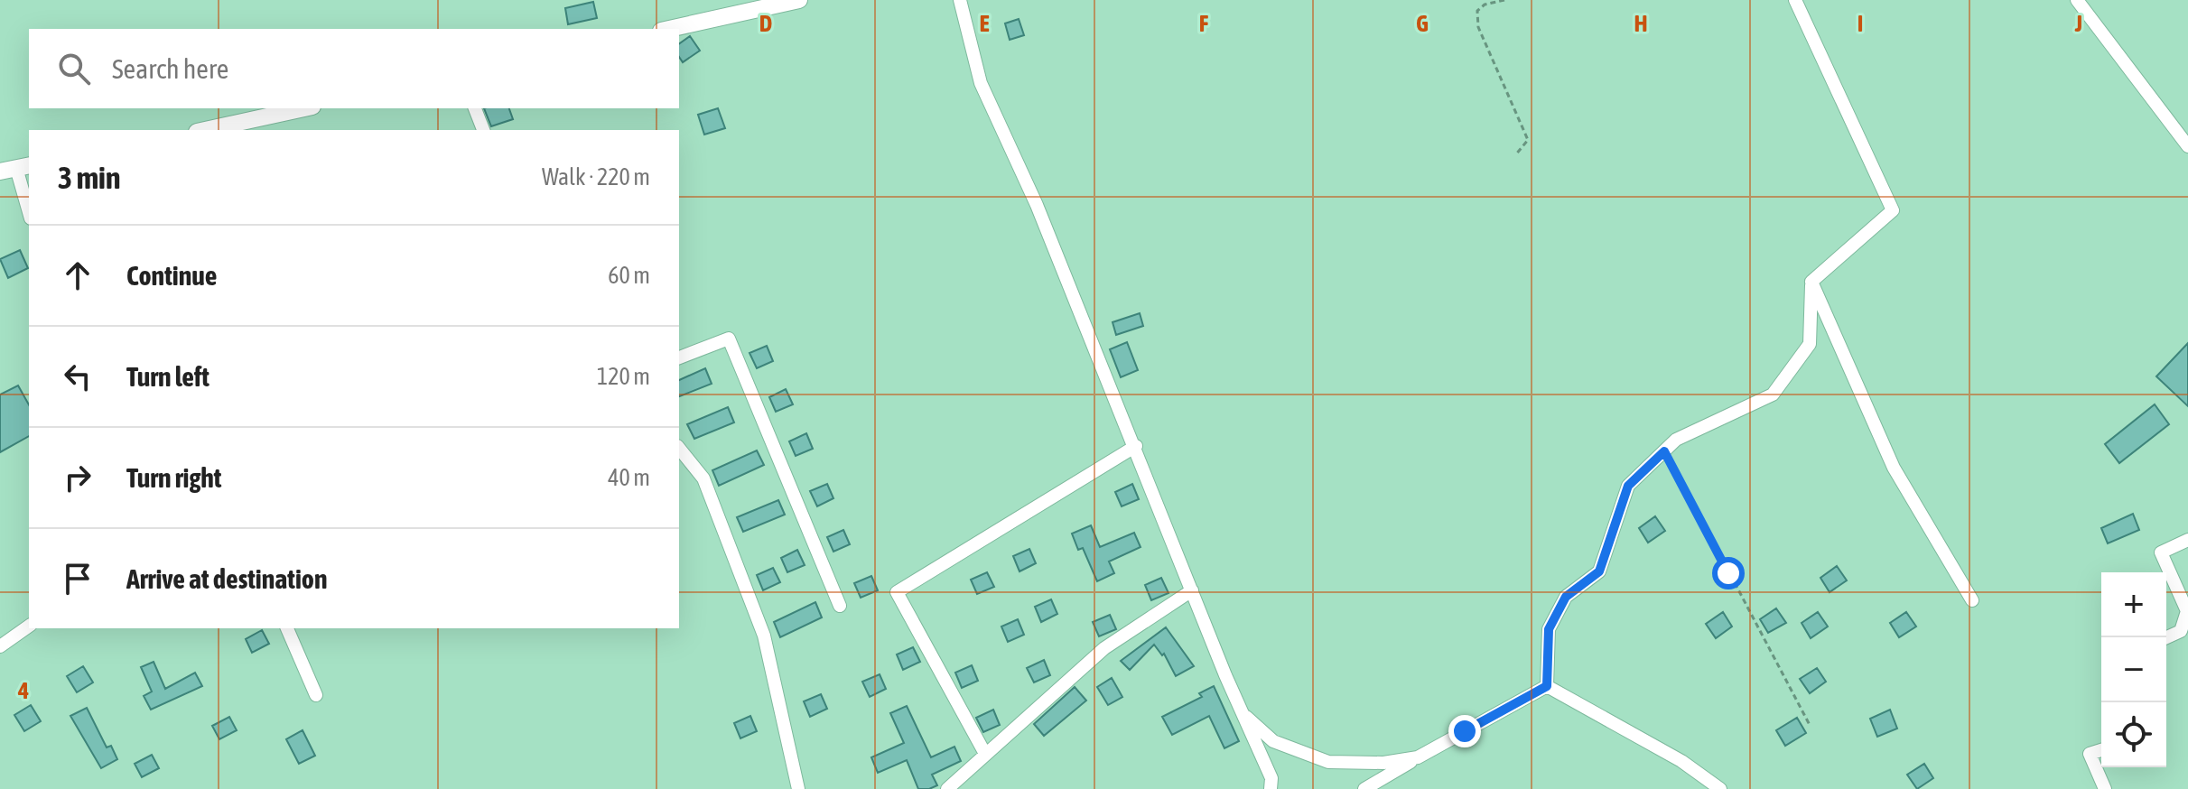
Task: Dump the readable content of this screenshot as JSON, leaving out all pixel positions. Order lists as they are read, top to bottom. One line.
{"page":{"search":"Search here","heading":["3 min","Walk · 220 m"],"list":[["Continue","60 m"],["Turn left","120 m"],["Turn right","40 m"],"Arrive at destination"],"map_buttons":["+","−"]},"grid":{"columns":["D","E","F","G","H","I","J"],"rows":["4"]}}
